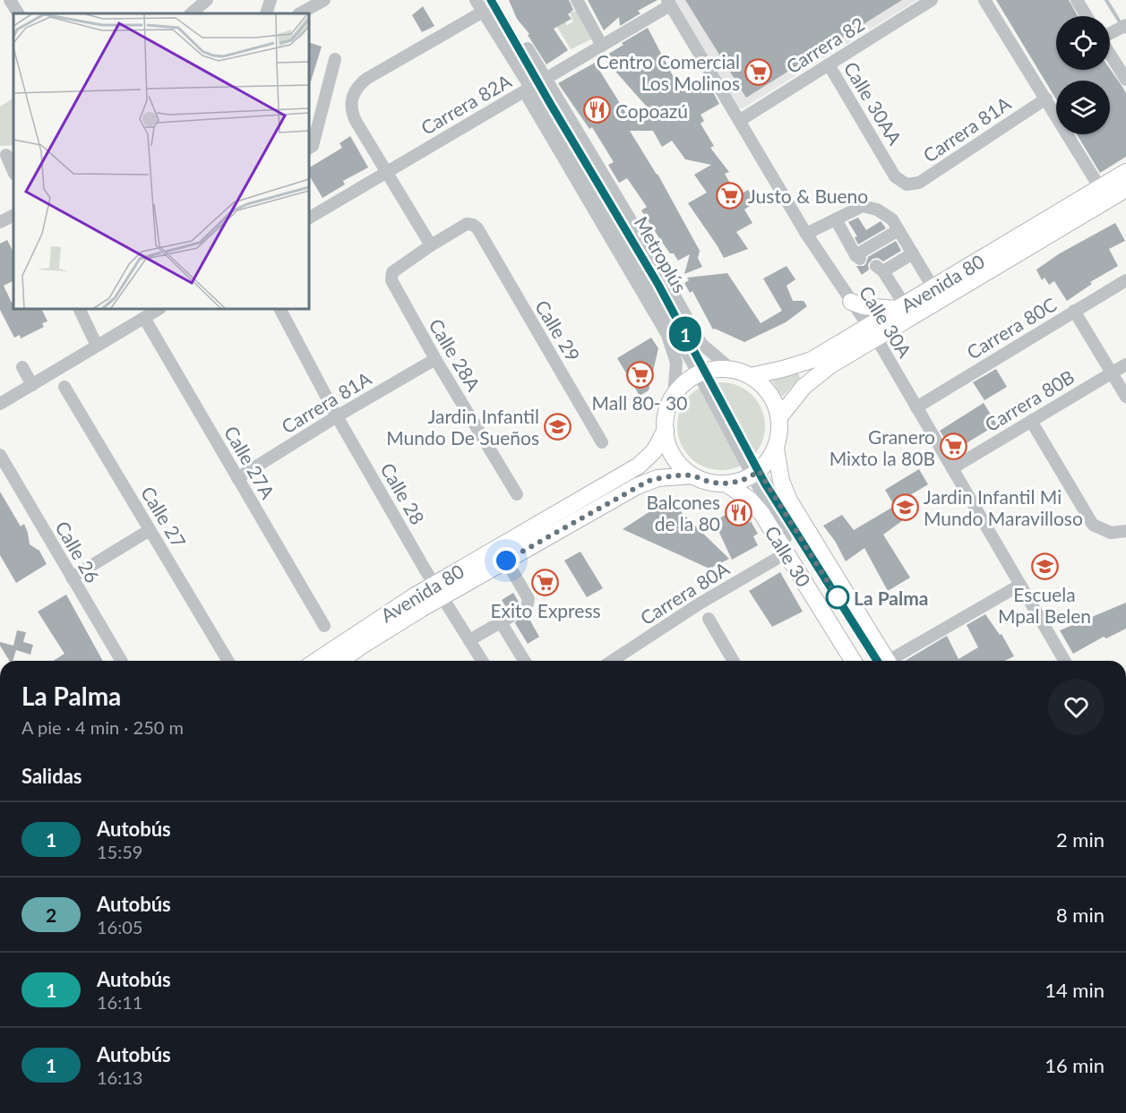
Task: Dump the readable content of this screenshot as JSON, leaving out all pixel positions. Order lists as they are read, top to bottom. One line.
{"streets":{"main road":["Avenida 80","Calle 30"],"street":["Carrera 82","Calle 30AA","Carrera 82A","Carrera 81A","Metroplús","Calle 30A","Carrera 80C","Calle 29","Calle 28A","Carrera 80B","Calle 27A","Calle 28","Calle 27","Calle 26","Carrera 80A"]},"crossings":[["Carrera 82","Calle 30AA"],["Carrera 82","Calle 30A"],["Calle 30AA","Carrera 81A"],["Carrera 82A","Metroplús"],["Carrera 82A","Calle 30A"],["Carrera 81A","Calle 28A"],["Carrera 81A","Calle 27A"],["Carrera 81A","Calle 28"],["Avenida 80","Calle 30A"],["Avenida 80","Calle 28"],["Calle 30A","Carrera 80C"],["Calle 30A","Carrera 80B"],["Calle 29","Calle 28A"],["Calle 30","Carrera 80A"]],"places":{"supermarket":["Centro Comercial Los Molinos","Justo & Bueno","Mall 80- 30","Granero Mixto la 80B","Exito Express"],"restaurant":["Copoazú","Balcones de la 80"],"school or university":["Jardin Infantil Mundo De Sueños","Jardin Infantil Mi Mundo Maravilloso","Escuela Mpal Belen"],"other":["La Palma"]},"lines":["bus line 1"],"page":{"on_map":"1","heading":[["La Palma","A pie · 4 min · 250 m"],"Salidas"],"list":[{"mark":"1","name":"Autobús","note":"15:59","value":"2 min"},{"mark":"2","name":"Autobús","note":"16:05","value":"8 min"},{"mark":"1","name":"Autobús","note":"16:11","value":"14 min"},{"mark":"1","name":"Autobús","note":"16:13","value":"16 min"}]}}
